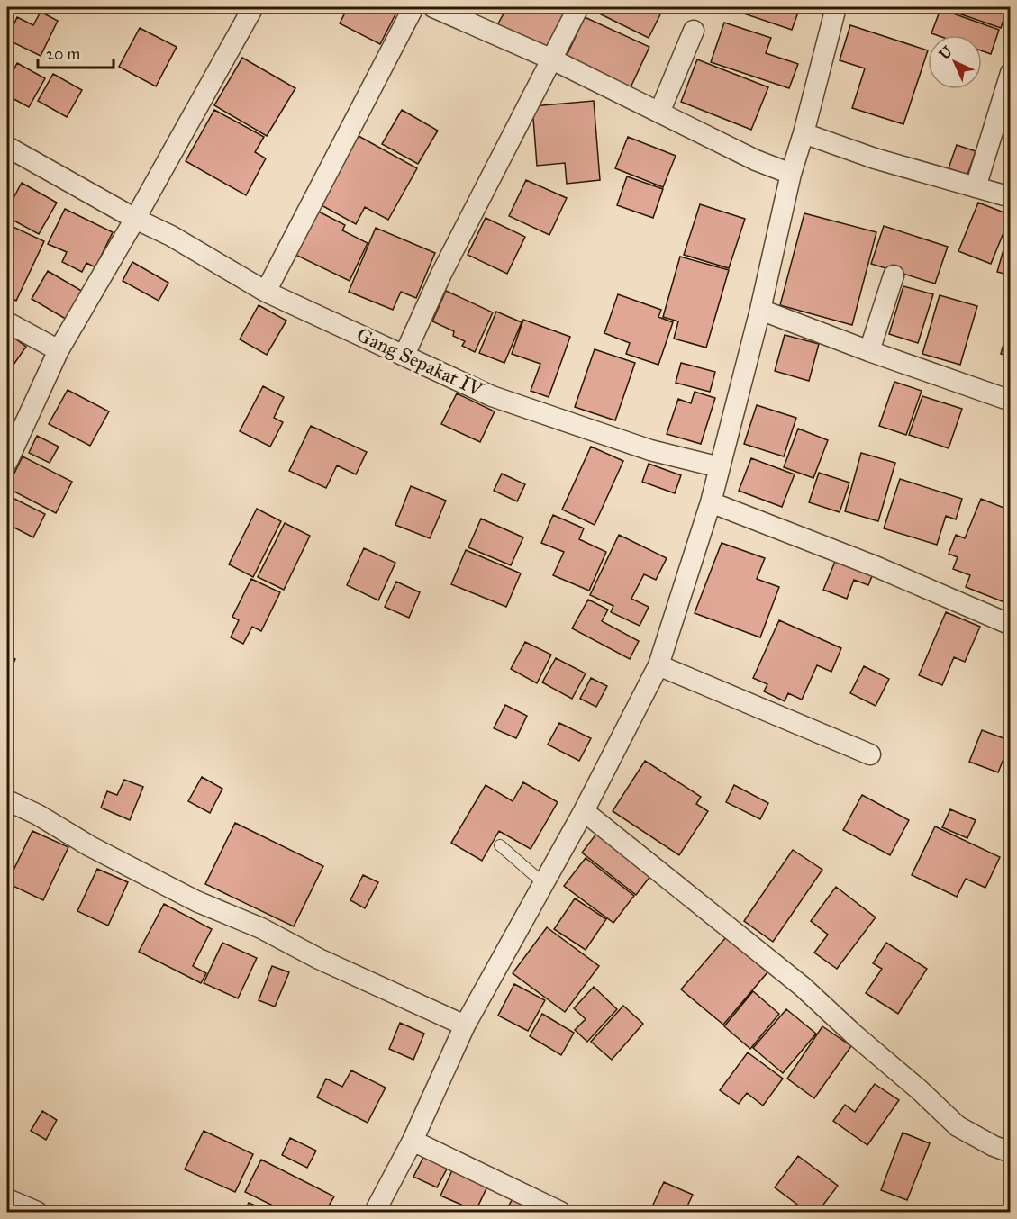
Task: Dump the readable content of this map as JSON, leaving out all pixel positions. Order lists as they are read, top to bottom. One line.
{"streets":{"street":["Gang Sepakat IV"]},"scale_bar":"20 m","north":"top left"}
